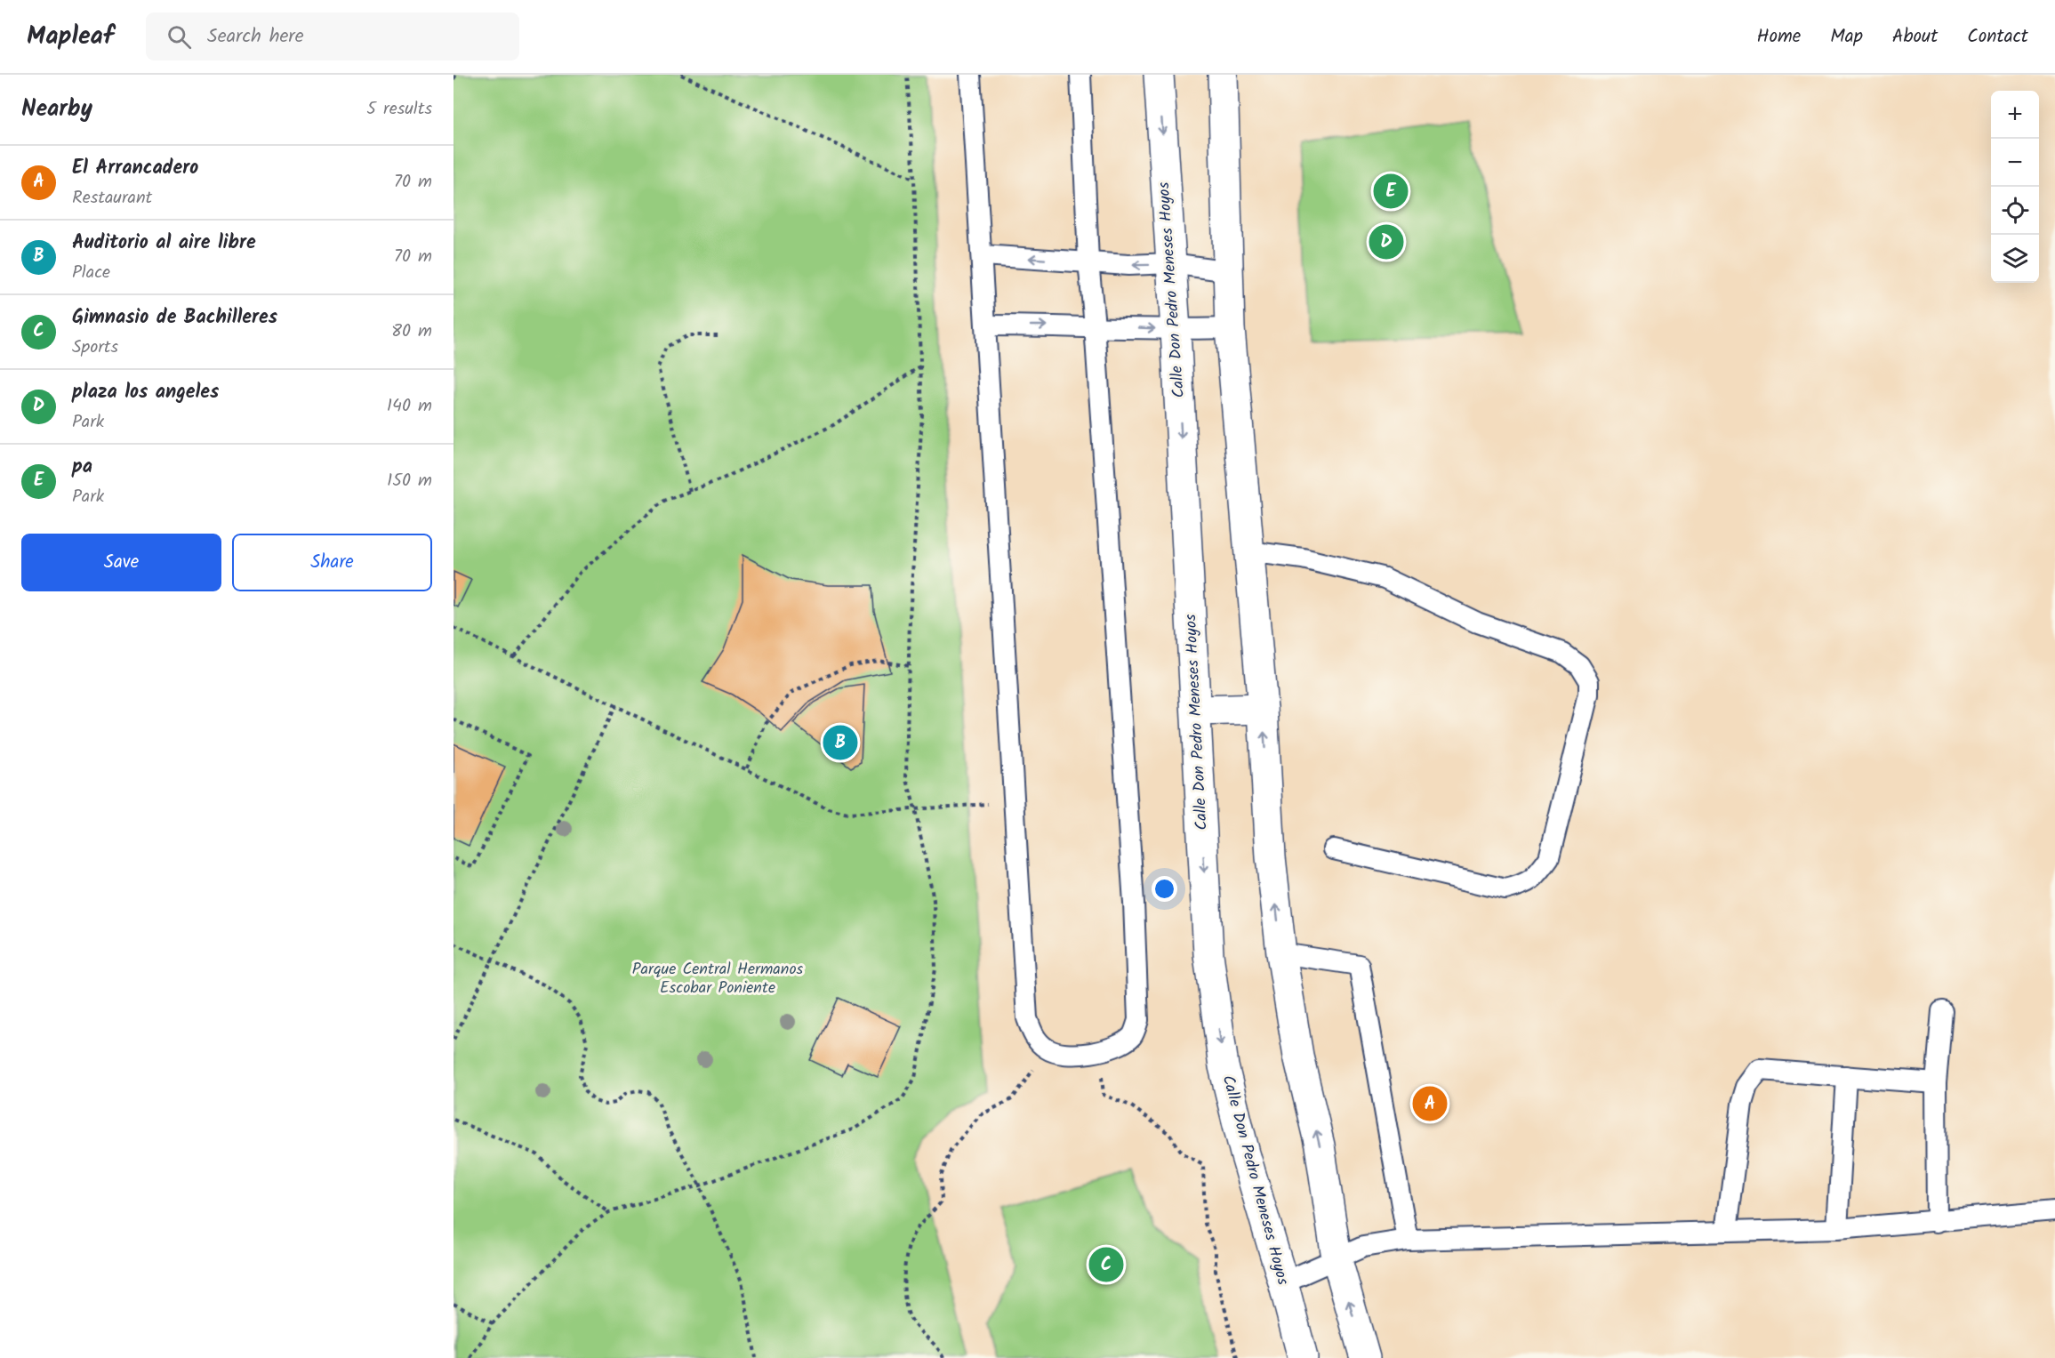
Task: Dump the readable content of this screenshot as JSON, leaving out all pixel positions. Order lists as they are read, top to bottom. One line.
{"streets":{"street":["Calle Don Pedro Meneses Hoyos"]},"parks":["Parque Central Hermanos Escobar Poniente"],"page":{"header":"Mapleaf","search":"Search here","nav":["Home","Map","About","Contact"],"heading":["Nearby","5 results"],"map_buttons":["+","−"],"list":[{"mark":"A","name":"El Arrancadero","note":"Restaurant","value":"70 m"},{"mark":"B","name":"Auditorio al aire libre","note":"Place","value":"70 m"},{"mark":"C","name":"Gimnasio de Bachilleres","note":"Sports","value":"80 m"},{"mark":"D","name":"plaza los angeles","note":"Park","value":"140 m"},{"mark":"E","name":"pa","note":"Park","value":"150 m"}],"pins":["E","D","B","A","C"],"buttons":["Save","Share"]}}
